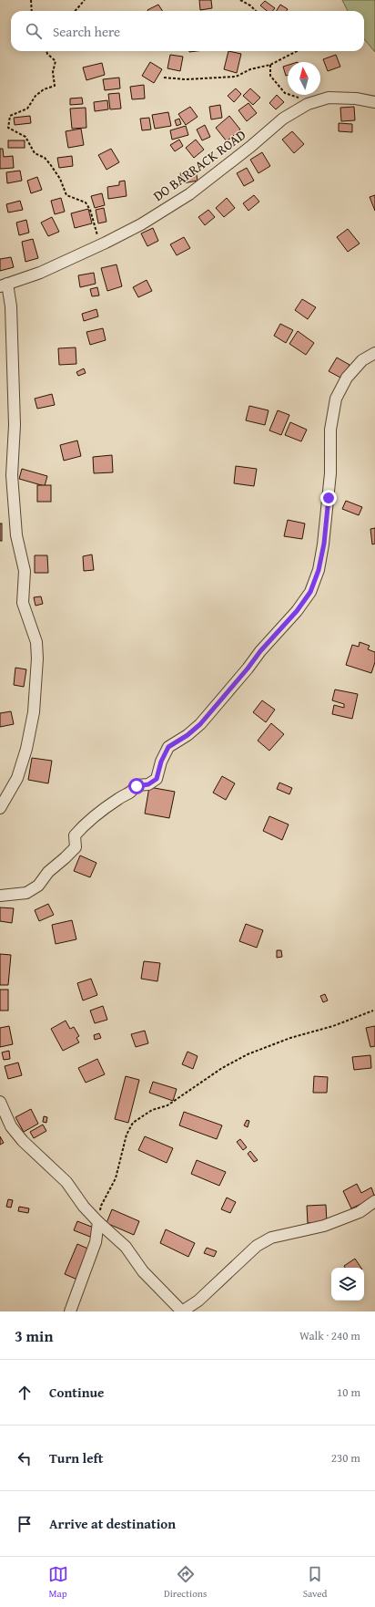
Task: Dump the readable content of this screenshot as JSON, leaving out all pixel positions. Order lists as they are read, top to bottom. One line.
{"streets":{"street":["DO BARRACK ROAD"]},"north":"top","page":{"search":"Search here","heading":["3 min","Walk · 240 m"],"list":[["Continue","10 m"],["Turn left","230 m"],"Arrive at destination"],"nav":["Map","Directions","Saved"]}}
